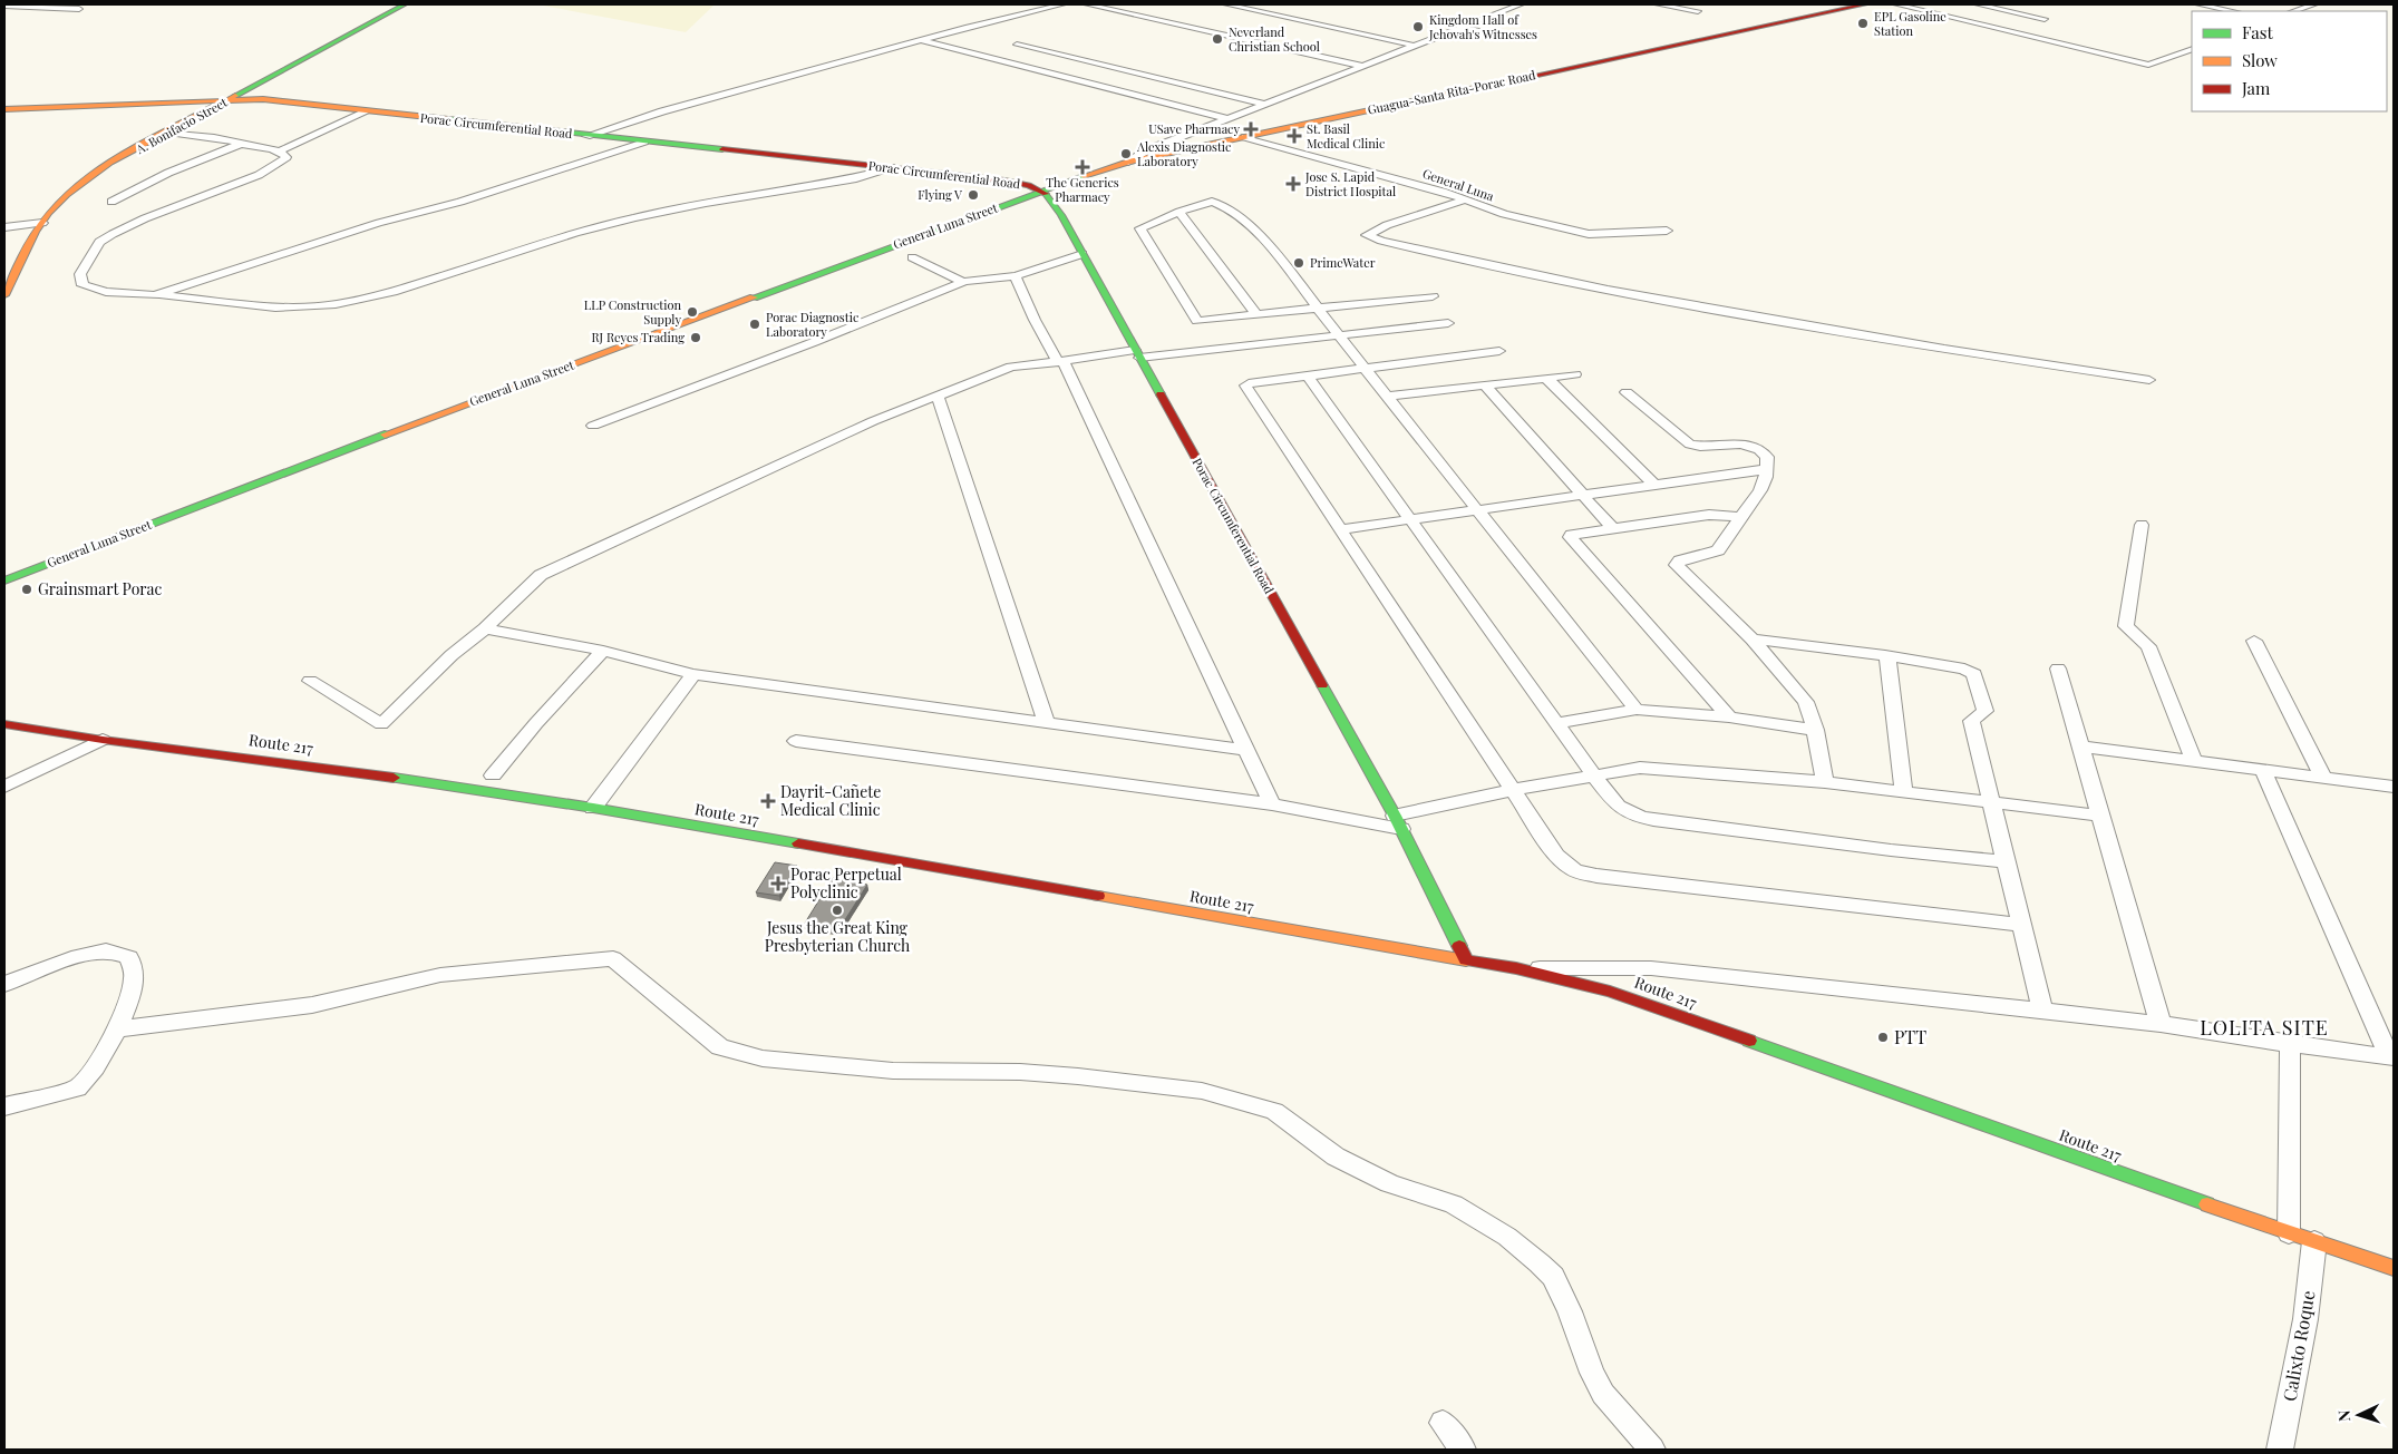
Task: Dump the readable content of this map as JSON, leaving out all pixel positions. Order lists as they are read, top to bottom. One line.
{"streets":{"main road":["Guagua-Santa Rita-Porac Road","A. Bonifacio Street","Porac Circumferential Road","General Luna Street","Route 217"],"street":["General Luna","Calixto Roque"]},"crossings":[["Guagua-Santa Rita-Porac Road","Porac Circumferential Road"],["Guagua-Santa Rita-Porac Road","General Luna"],["Guagua-Santa Rita-Porac Road","General Luna Street"],["A. Bonifacio Street","Porac Circumferential Road"],["Porac Circumferential Road","General Luna Street"],["Porac Circumferential Road","Route 217"],["Route 217","Calixto Roque"]],"districts":["LOLITA SITE"],"places":{"other":["EPL Gasoline Station","Kingdom Hall of Jehovah's Witnesses","Neverland Christian School","Alexis Diagnostic Laboratory","Flying V","PrimeWater","LLP Construction Supply","Porac Diagnostic Laboratory","RJ Reyes Trading","Grainsmart Porac","Jesus the Great King Presbyterian Church","PTT"],"health":["USave Pharmacy","St. Basil Medical Clinic","The Generics Pharmacy","Jose S. Lapid District Hospital","Dayrit-Cañete Medical Clinic","Porac Perpetual Polyclinic"]},"legend":["Fast","Slow","Jam"],"north":"left"}
